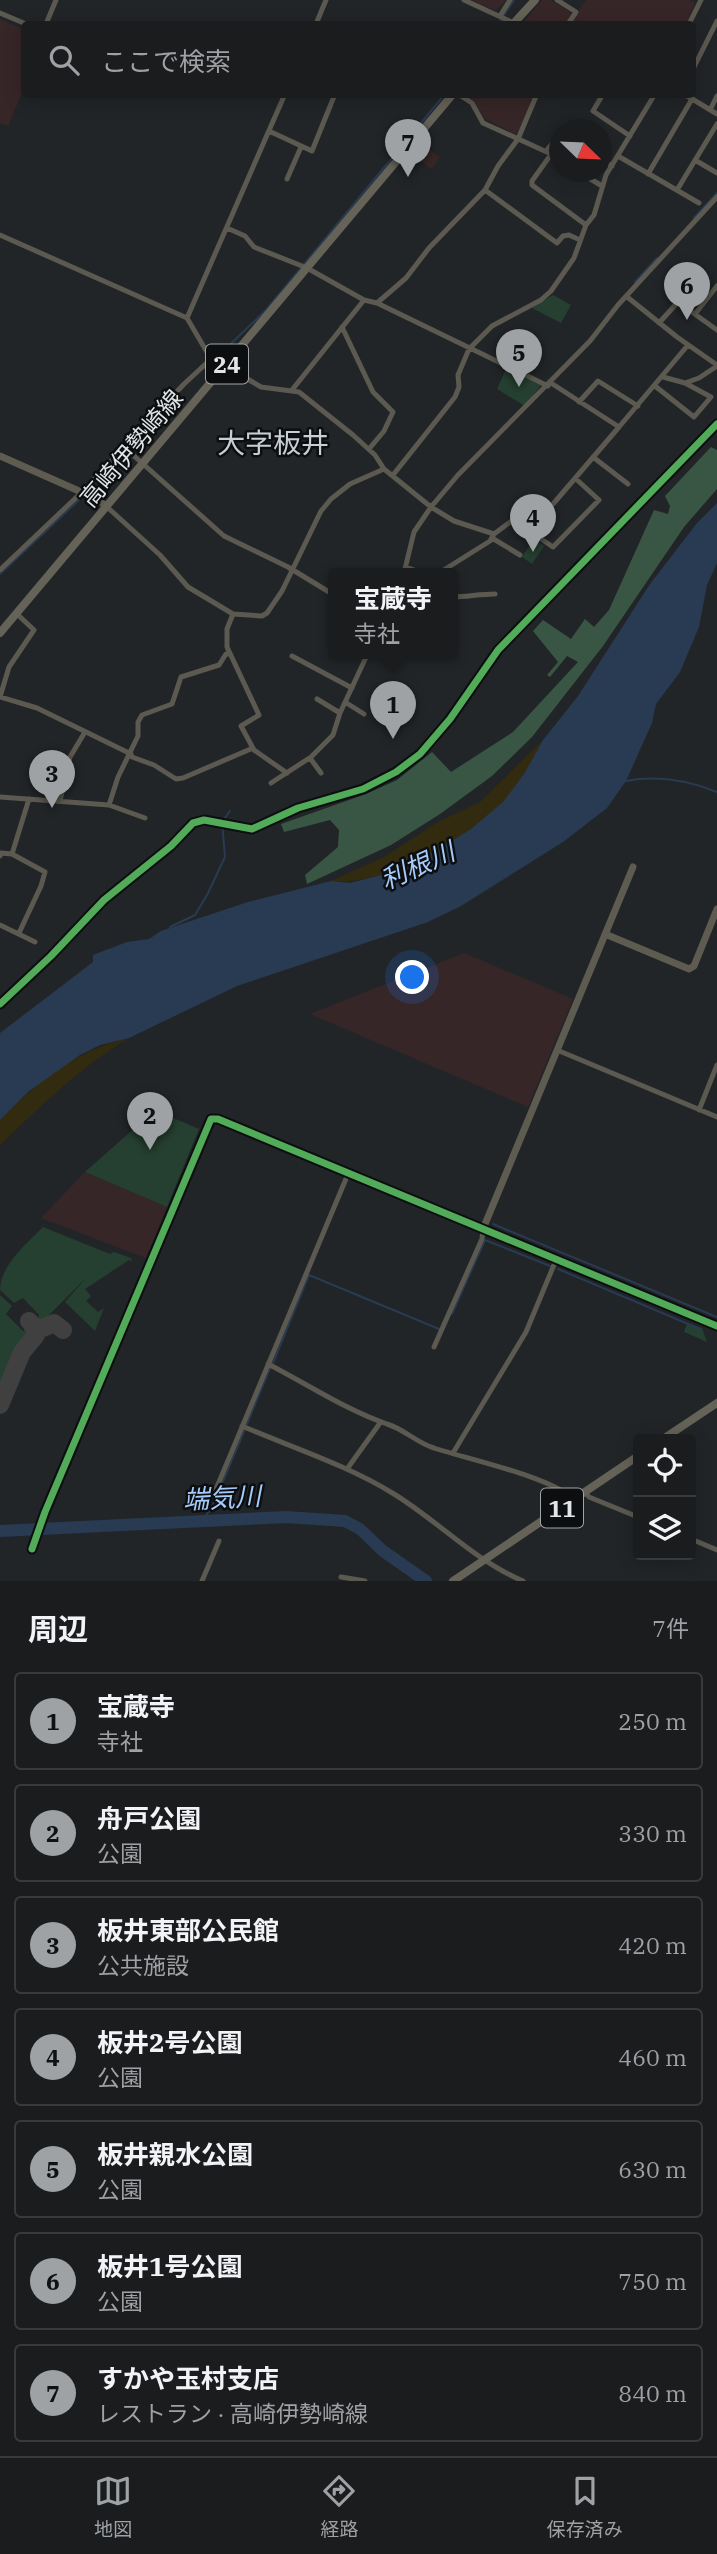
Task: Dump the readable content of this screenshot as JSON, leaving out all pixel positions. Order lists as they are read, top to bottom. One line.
{"streets":{"main road":["24","高崎伊勢崎線","11"]},"districts":["大字板井"],"water":["利根川","端気川"],"north":"bottom right","page":{"search":"ここで検索","pins":["7","6","5","4","1","3","2"],"popup":["宝蔵寺","寺社"],"heading":["周辺","7件"],"list":[{"mark":"1","name":"宝蔵寺","note":"寺社","value":"250 m"},{"mark":"2","name":"舟戸公園","note":"公園","value":"330 m"},{"mark":"3","name":"板井東部公民館","note":"公共施設","value":"420 m"},{"mark":"4","name":"板井2号公園","note":"公園","value":"460 m"},{"mark":"5","name":"板井親水公園","note":"公園","value":"630 m"},{"mark":"6","name":"板井1号公園","note":"公園","value":"750 m"},{"mark":"7","name":"すかや玉村支店","note":"レストラン · 高崎伊勢崎線","value":"840 m"}],"nav":["地図","経路","保存済み"]}}
